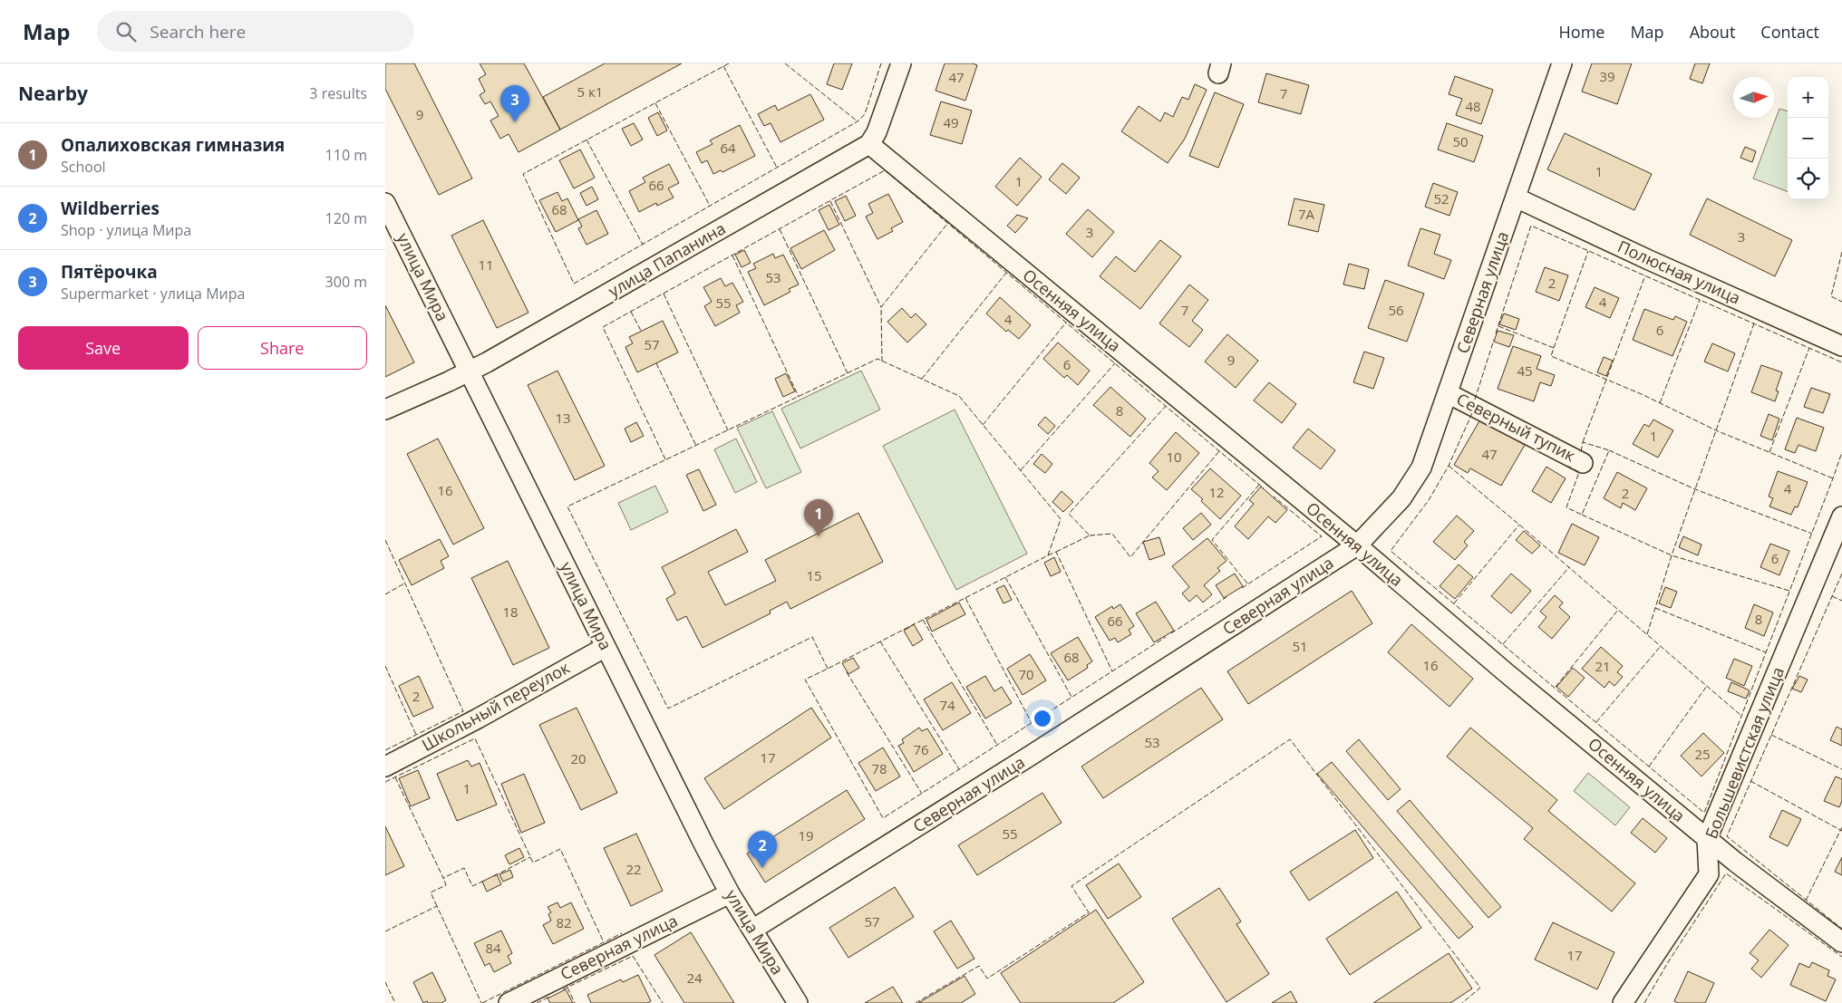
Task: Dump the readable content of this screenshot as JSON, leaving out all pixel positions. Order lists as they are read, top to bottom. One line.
{"streets":{"street":["улица Папанина","Полюсная улица","улица Мира","Северная улица","Осенняя улица","Северный тупик","Школьный переулок","Большевистская улица"]},"crossings":[["улица Папанина","улица Мира"],["улица Папанина","Осенняя улица"],["Полюсная улица","Северная улица"],["улица Мира","Северная улица"],["улица Мира","Школьный переулок"],["Северная улица","Осенняя улица"],["Северная улица","Северный тупик"],["Осенняя улица","Большевистская улица"]],"house_numbers":["39","47","5 к1","7","48","9","49","50","64","1","1","66","52","68","7А","3","3","11","53","2","4","55","7","56","4","6","57","9","6","45","8","13","1","47","10","4","16","12","2","6","15","18","8","66","51","68","16","21","70","2","74","53","76","25","17","20","78","1","55","19","22","57","82","84","17","24"],"north":"right","page":{"header":"Map","search":"Search here","nav":["Home","Map","About","Contact"],"heading":["Nearby","3 results"],"map_buttons":["+","−"],"pins":["3","1","2"],"list":[{"mark":"1","name":"Опалиховская гимназия","note":"School","value":"110 m"},{"mark":"2","name":"Wildberries","note":"Shop · улица Мира","value":"120 m"},{"mark":"3","name":"Пятёрочка","note":"Supermarket · улица Мира","value":"300 m"}],"buttons":["Save","Share"]}}
